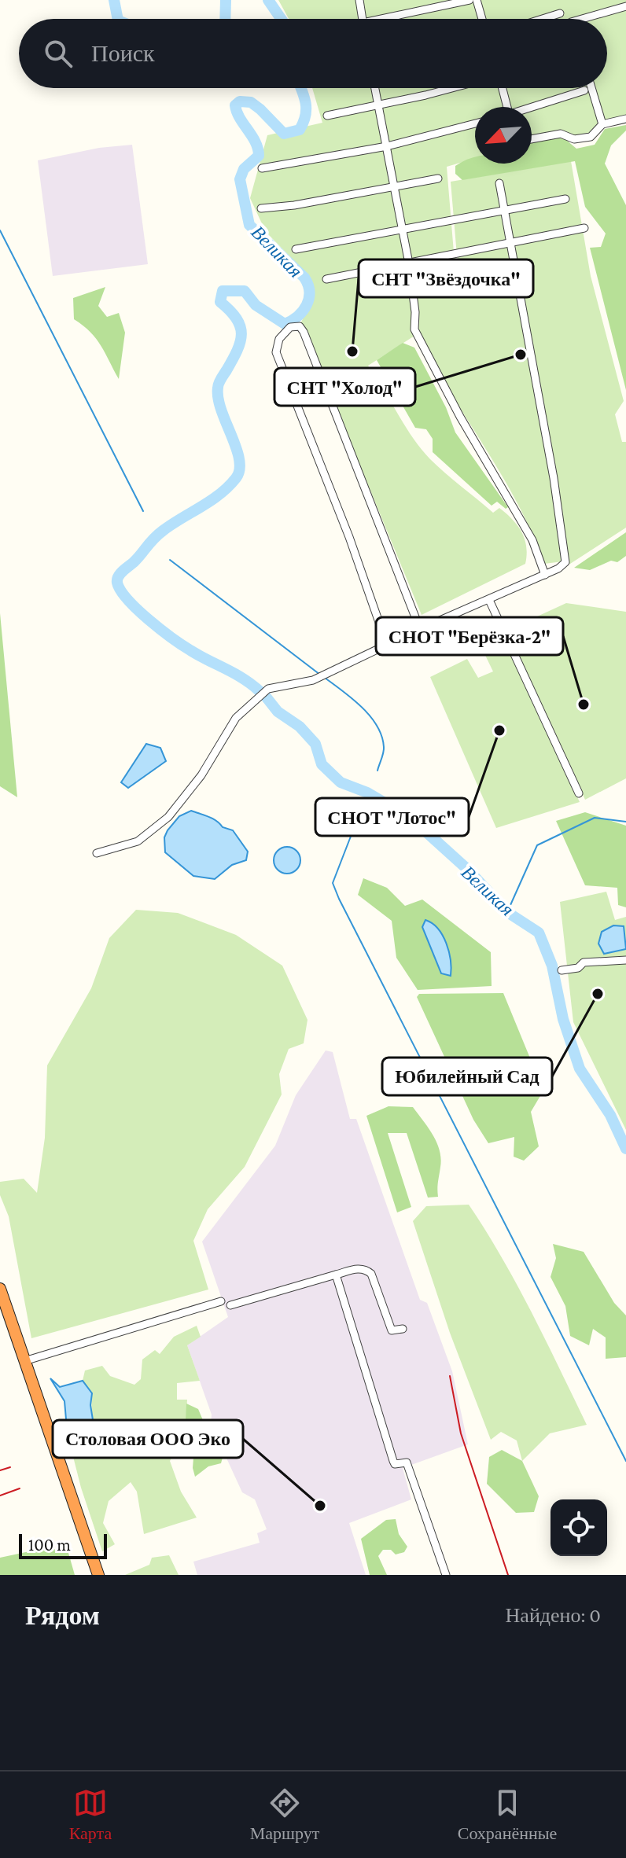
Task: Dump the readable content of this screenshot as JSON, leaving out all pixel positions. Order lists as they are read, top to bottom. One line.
{"water":["Великая"],"places":["СНТ \"Звёздочка\"","СНТ \"Холод\"","СНОТ \"Берёзка-2\"","СНОТ \"Лотос\"","Юбилейный Сад","Столовая ООО Эко"],"scale_bar":"100 m","north":"bottom left","page":{"search":"Поиск","scale":"100 m","heading":["Рядом","Найдено: 0"],"nav":["Карта","Маршрут","Сохранённые"]}}
